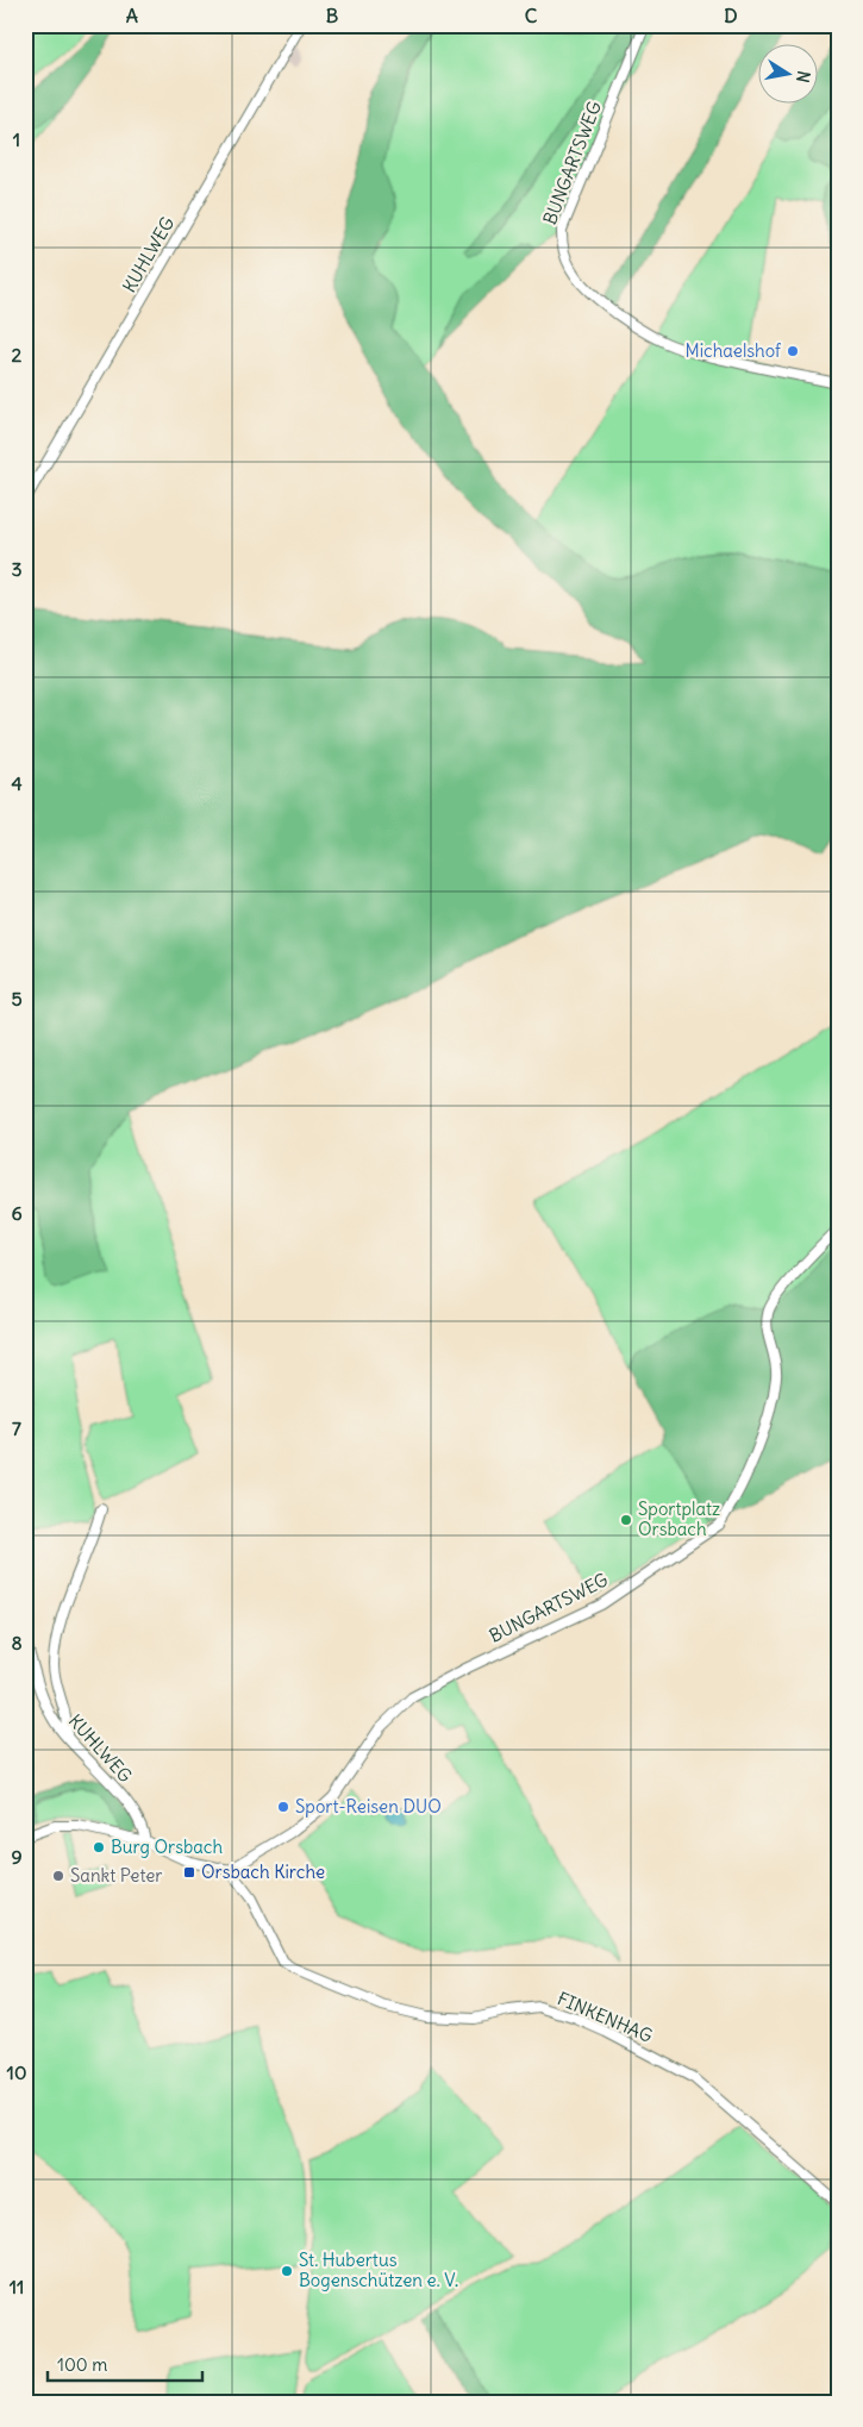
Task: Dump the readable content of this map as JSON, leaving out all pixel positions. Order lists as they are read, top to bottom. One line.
{"streets":{"street":["BUNGARTSWEG","KUHLWEG","FINKENHAG"]},"crossings":[["BUNGARTSWEG","FINKENHAG"]],"places":{"other":["Michaelshof","Sportplatz Orsbach","Sport-Reisen DUO","Burg Orsbach","Sankt Peter","St. Hubertus Bogenschützen e. V."],"transit":["Orsbach Kirche"]},"scale_bar":"100 m","north":"right","grid":{"columns":["A","B","C","D"],"rows":["1","2","3","4","5","6","7","8","9","10","11"]}}
